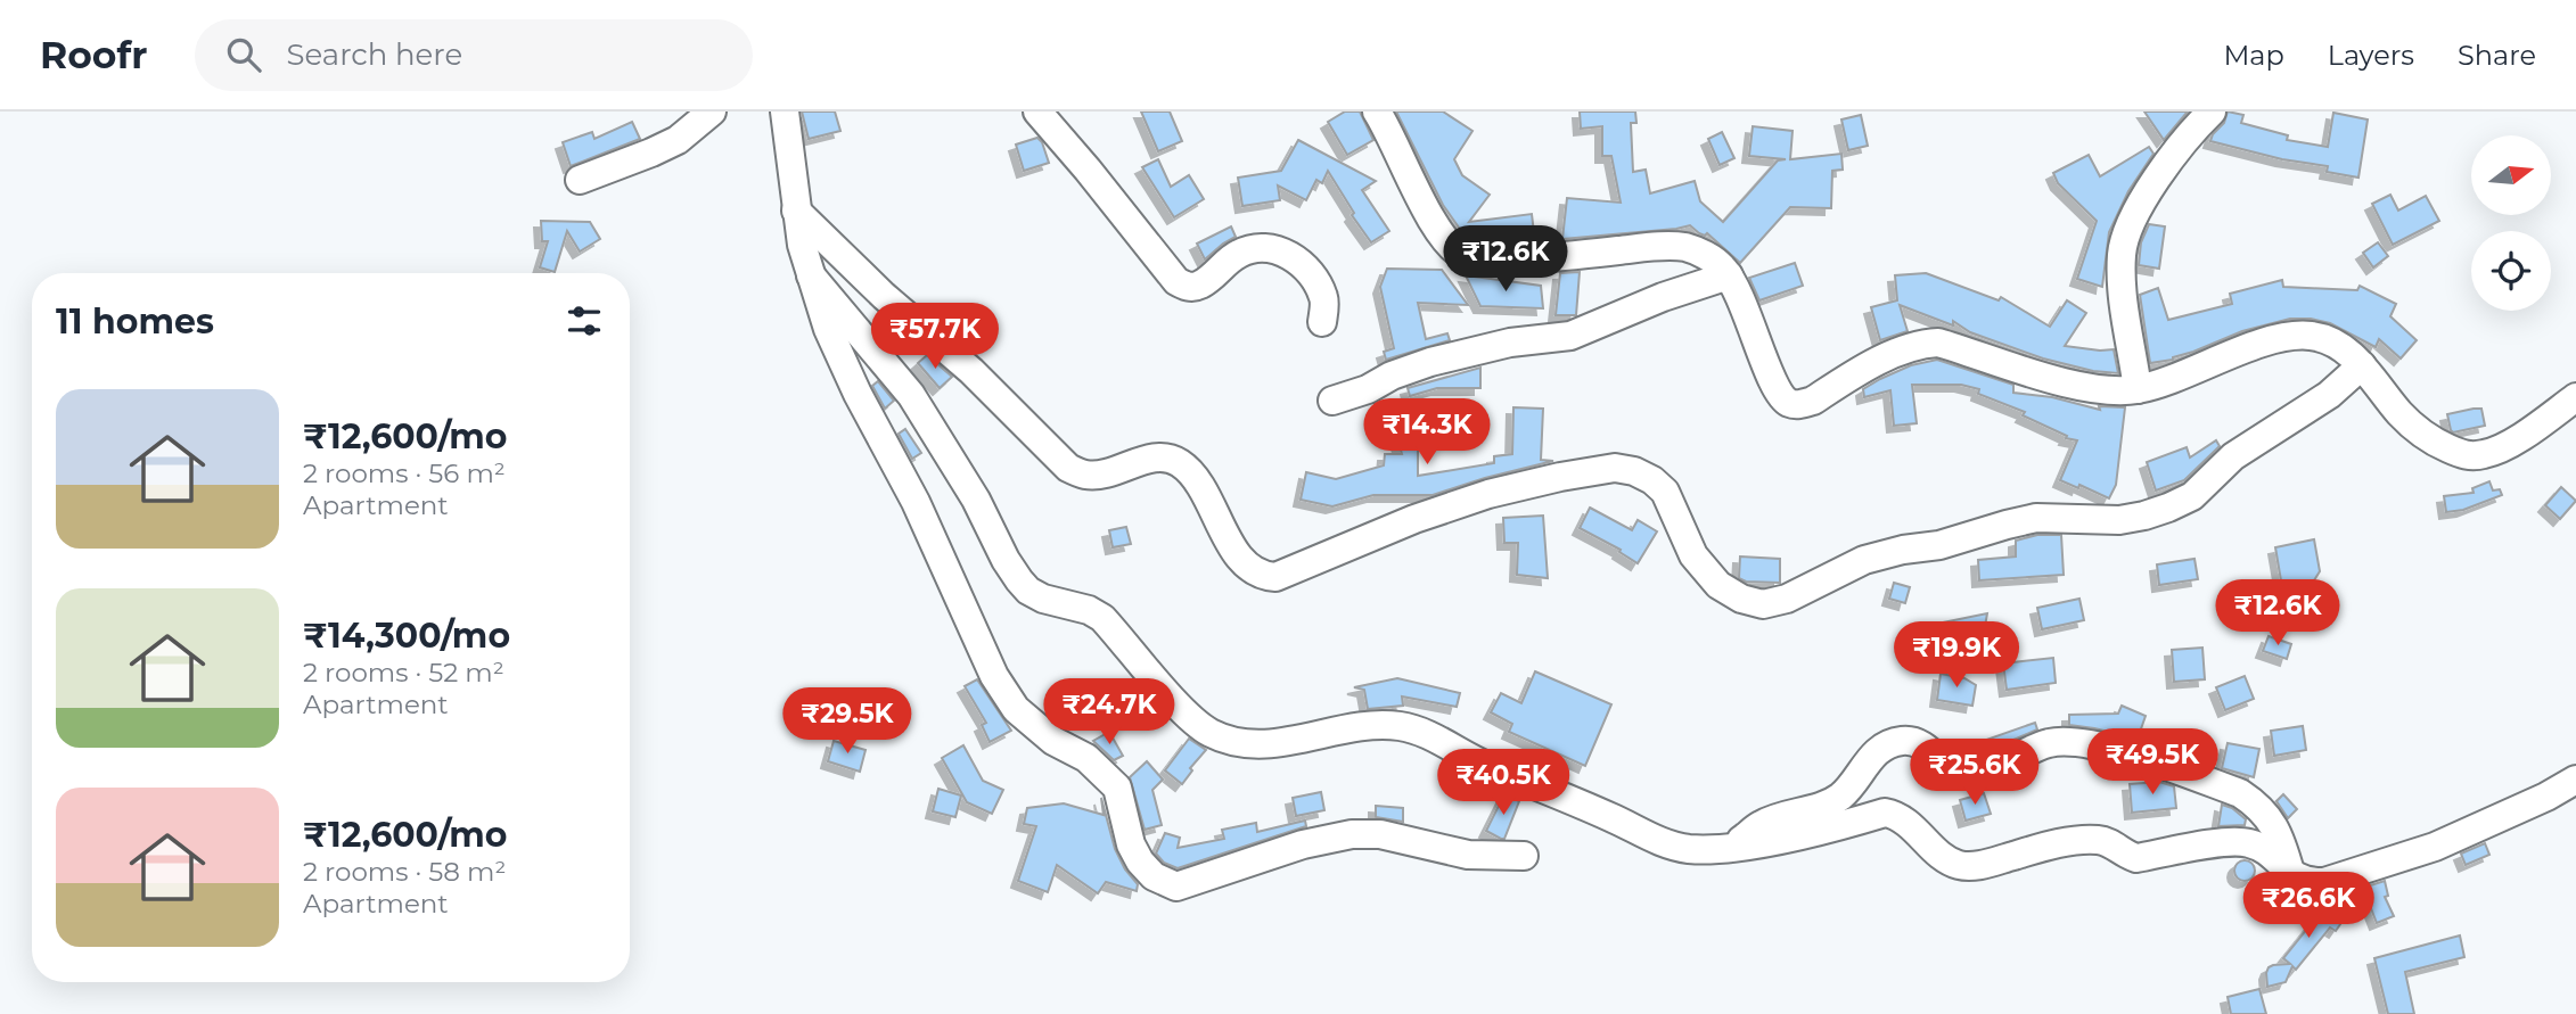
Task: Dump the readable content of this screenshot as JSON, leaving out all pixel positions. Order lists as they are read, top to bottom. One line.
{"north":"right","page":{"header":"Roofr","search":"Search here","nav":["Map","Layers","Share"],"price":["₹12.6K","₹57.7K","₹14.3K","₹12.6K","₹19.9K","₹24.7K","₹29.5K","₹49.5K","₹25.6K","₹40.5K","₹26.6K"],"heading":"11 homes","list":[{"name":"₹12,600/mo","note":"2 rooms · 56 m² · Apartment"},{"name":"₹14,300/mo","note":"2 rooms · 52 m² · Apartment"},{"name":"₹12,600/mo","note":"2 rooms · 58 m² · Apartment"}]}}
